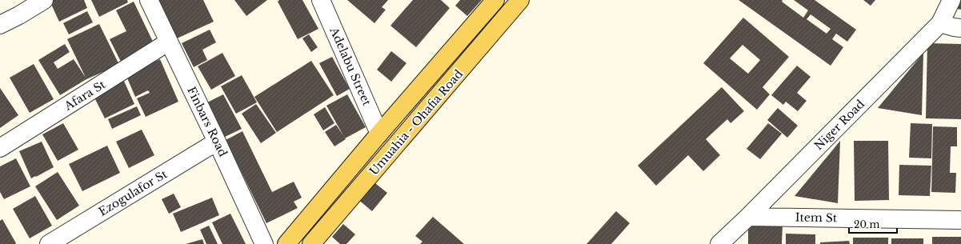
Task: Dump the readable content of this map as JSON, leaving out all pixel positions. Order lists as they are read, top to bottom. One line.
{"streets":{"main road":["Umuahia - Ohafia Road"],"street":["Adelabu Street","Afara St","Finbars Road","Niger Road","Ezogulafor St","Item St"]},"crossings":[["Adelabu Street","Umuahia - Ohafia Road"],["Afara St","Finbars Road"],["Finbars Road","Ezogulafor St"],["Niger Road","Item St"]],"scale_bar":"20 m"}
